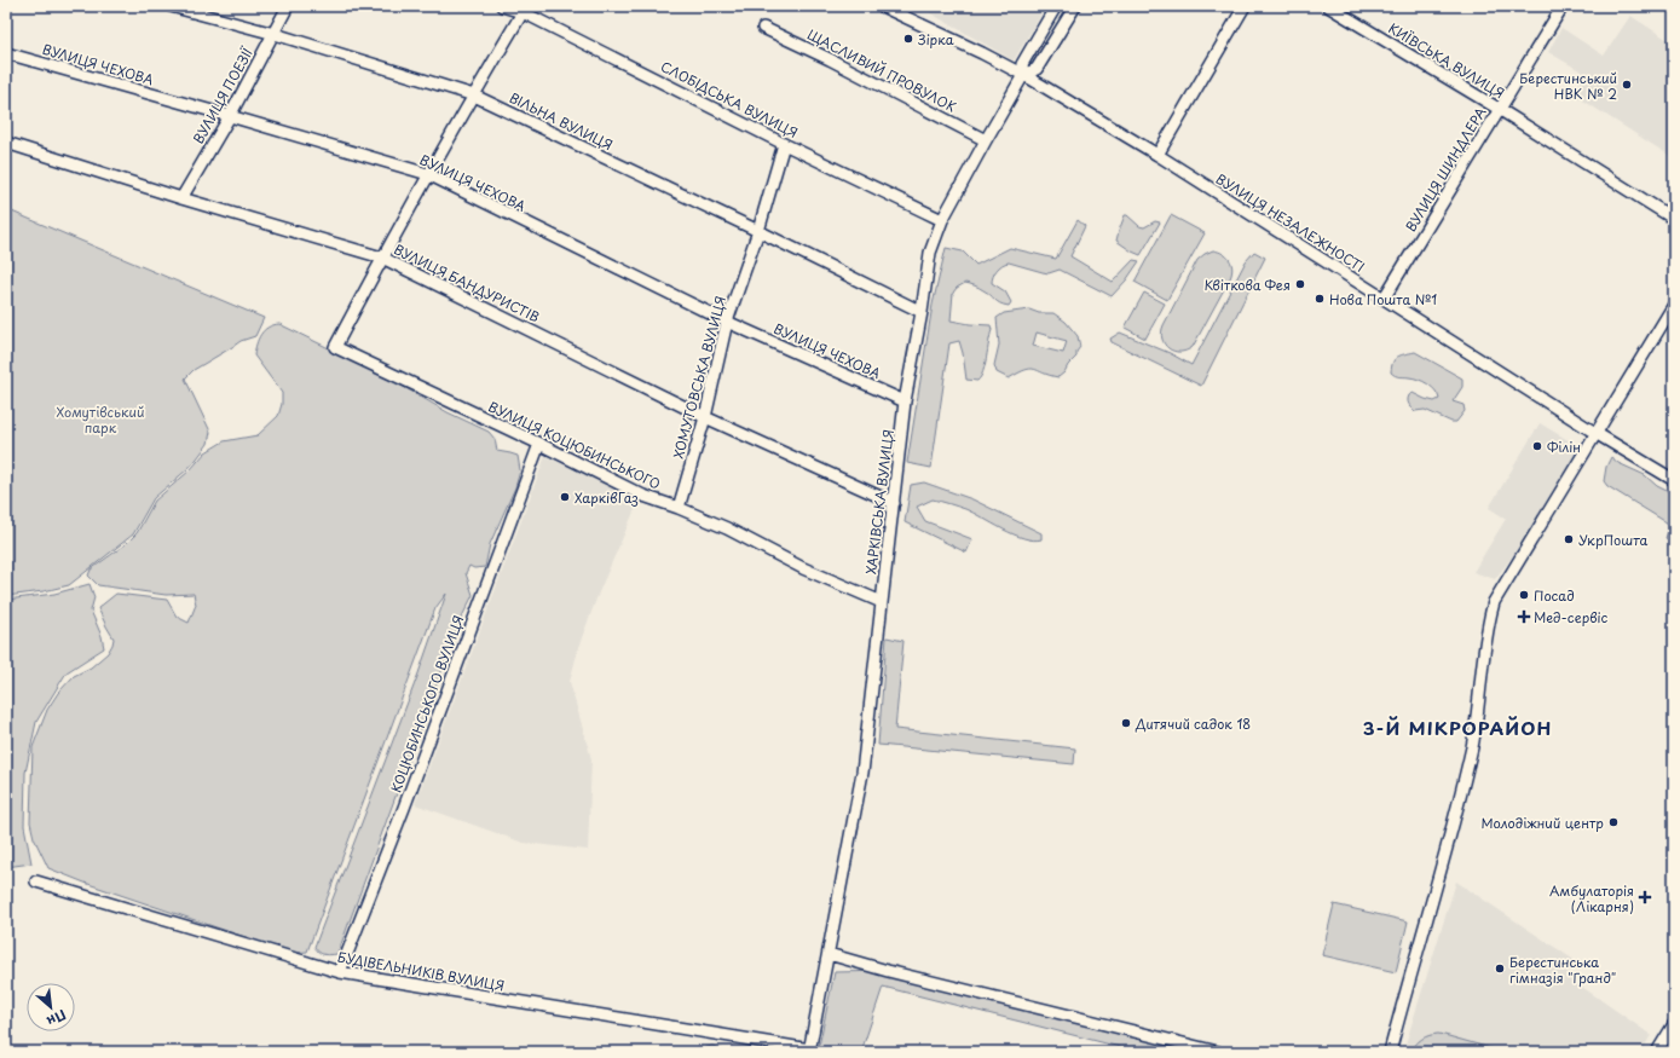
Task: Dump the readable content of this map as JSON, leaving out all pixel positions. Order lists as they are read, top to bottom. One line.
{"streets":{"street":["КИЇВСЬКА ВУЛИЦЯ","ВУЛИЦЯ ЧЕХОВА","ЩАСЛИВИЙ ПРОВУЛОК","ВУЛИЦЯ ПОЕЗІЇ","СЛОБІДСЬКА ВУЛИЦЯ","ВІЛЬНА ВУЛИЦЯ","ВУЛИЦЯ ШИНДЛЕРА","ВУЛИЦЯ НЕЗАЛЕЖНОСТІ","ВУЛИЦЯ БАНДУРИСТІВ","ХОМУТОВСЬКА ВУЛИЦЯ","ВУЛИЦЯ КОЦЮБИНСЬКОГО","ХАРКІВСЬКА ВУЛИЦЯ","КОЦЮБИНСЬКОГО ВУЛИЦЯ","БУДІВЕЛЬНИКІВ ВУЛИЦЯ"]},"crossings":[["КИЇВСЬКА ВУЛИЦЯ","ВУЛИЦЯ ШИНДЛЕРА"],["ВУЛИЦЯ ЧЕХОВА","ВУЛИЦЯ ПОЕЗІЇ"],["ВУЛИЦЯ ЧЕХОВА","ХОМУТОВСЬКА ВУЛИЦЯ"],["ВУЛИЦЯ ЧЕХОВА","ХАРКІВСЬКА ВУЛИЦЯ"],["ЩАСЛИВИЙ ПРОВУЛОК","ХАРКІВСЬКА ВУЛИЦЯ"],["ВУЛИЦЯ ПОЕЗІЇ","ВІЛЬНА ВУЛИЦЯ"],["ВУЛИЦЯ ПОЕЗІЇ","ВУЛИЦЯ БАНДУРИСТІВ"],["СЛОБІДСЬКА ВУЛИЦЯ","ХОМУТОВСЬКА ВУЛИЦЯ"],["СЛОБІДСЬКА ВУЛИЦЯ","ХАРКІВСЬКА ВУЛИЦЯ"],["ВІЛЬНА ВУЛИЦЯ","ХОМУТОВСЬКА ВУЛИЦЯ"],["ВІЛЬНА ВУЛИЦЯ","ХАРКІВСЬКА ВУЛИЦЯ"],["ВУЛИЦЯ ШИНДЛЕРА","ВУЛИЦЯ НЕЗАЛЕЖНОСТІ"],["ВУЛИЦЯ НЕЗАЛЕЖНОСТІ","ХАРКІВСЬКА ВУЛИЦЯ"],["ВУЛИЦЯ БАНДУРИСТІВ","ХОМУТОВСЬКА ВУЛИЦЯ"],["ВУЛИЦЯ БАНДУРИСТІВ","ВУЛИЦЯ КОЦЮБИНСЬКОГО"],["ВУЛИЦЯ БАНДУРИСТІВ","ХАРКІВСЬКА ВУЛИЦЯ"],["ХОМУТОВСЬКА ВУЛИЦЯ","ВУЛИЦЯ КОЦЮБИНСЬКОГО"],["ВУЛИЦЯ КОЦЮБИНСЬКОГО","ХАРКІВСЬКА ВУЛИЦЯ"],["ВУЛИЦЯ КОЦЮБИНСЬКОГО","КОЦЮБИНСЬКОГО ВУЛИЦЯ"],["ХАРКІВСЬКА ВУЛИЦЯ","БУДІВЕЛЬНИКІВ ВУЛИЦЯ"],["КОЦЮБИНСЬКОГО ВУЛИЦЯ","БУДІВЕЛЬНИКІВ ВУЛИЦЯ"]],"districts":["3-Й МІКРОРАЙОН"],"parks":["Хомутівський парк"],"places":{"other":["Зірка","Берестинський НВК № 2","Квіткова Фея","Нова Пошта №1","Філін","ХарківГаз","УкрПошта","Посад","Дитячий садок 18","Молодіжний центр","Берестинська гімназія \"Гранд\""],"health":["Мед-сервіс","Амбулаторія (Лікарня)"]},"north":"bottom right"}
